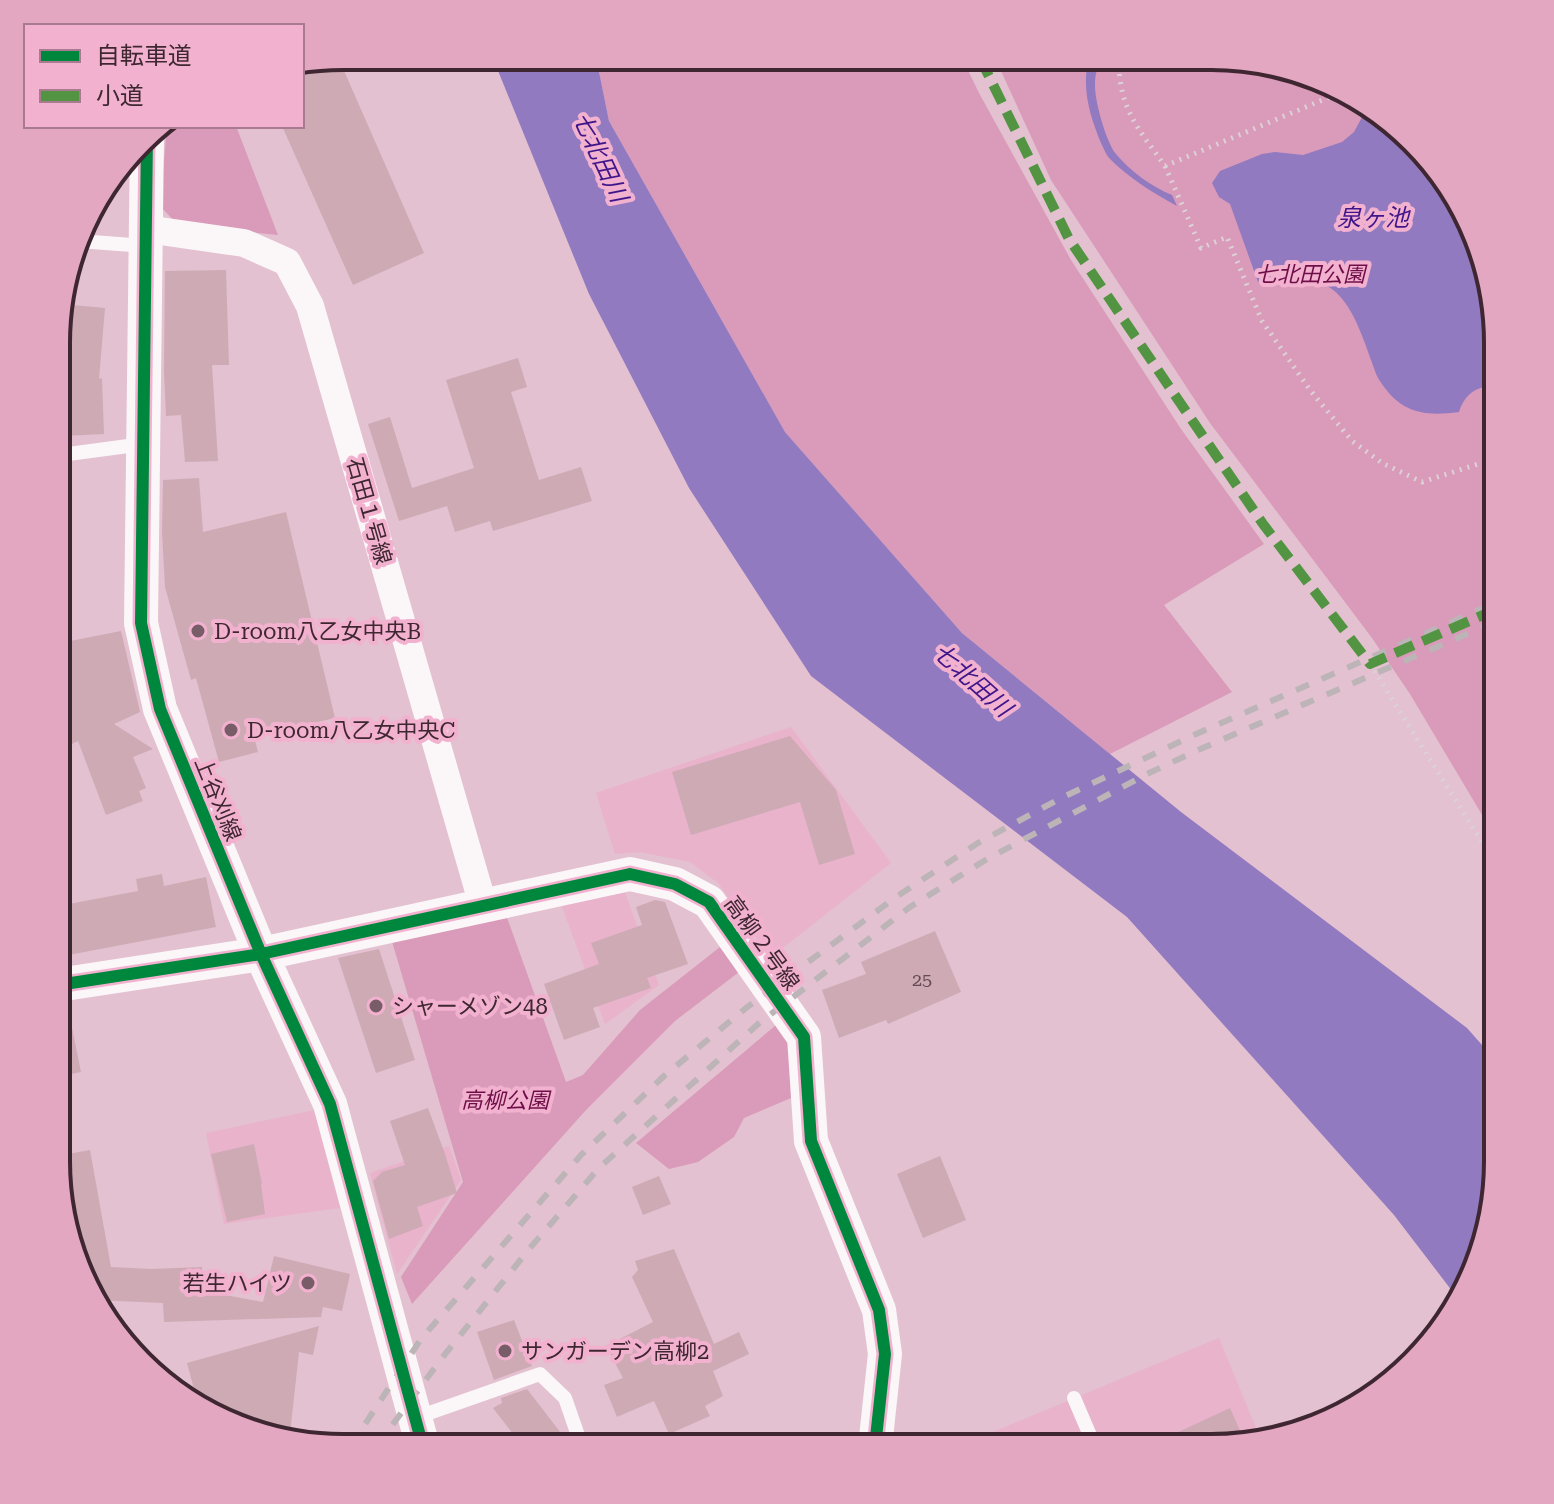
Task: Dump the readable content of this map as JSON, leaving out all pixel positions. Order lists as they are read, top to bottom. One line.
{"streets":{"street":["石田１号線","上谷刈線","高柳２号線"]},"crossings":[["石田１号線","上谷刈線"],["石田１号線","高柳２号線"],["上谷刈線","高柳２号線"]],"water":["七北田川","泉ヶ池"],"parks":["七北田公園","高柳公園"],"places":["D-room八乙女中央B","D-room八乙女中央C","シャーメゾン48","若生ハイツ","サンガーデン高柳2"],"house_numbers":["25"],"legend":["自転車道","小道"]}
